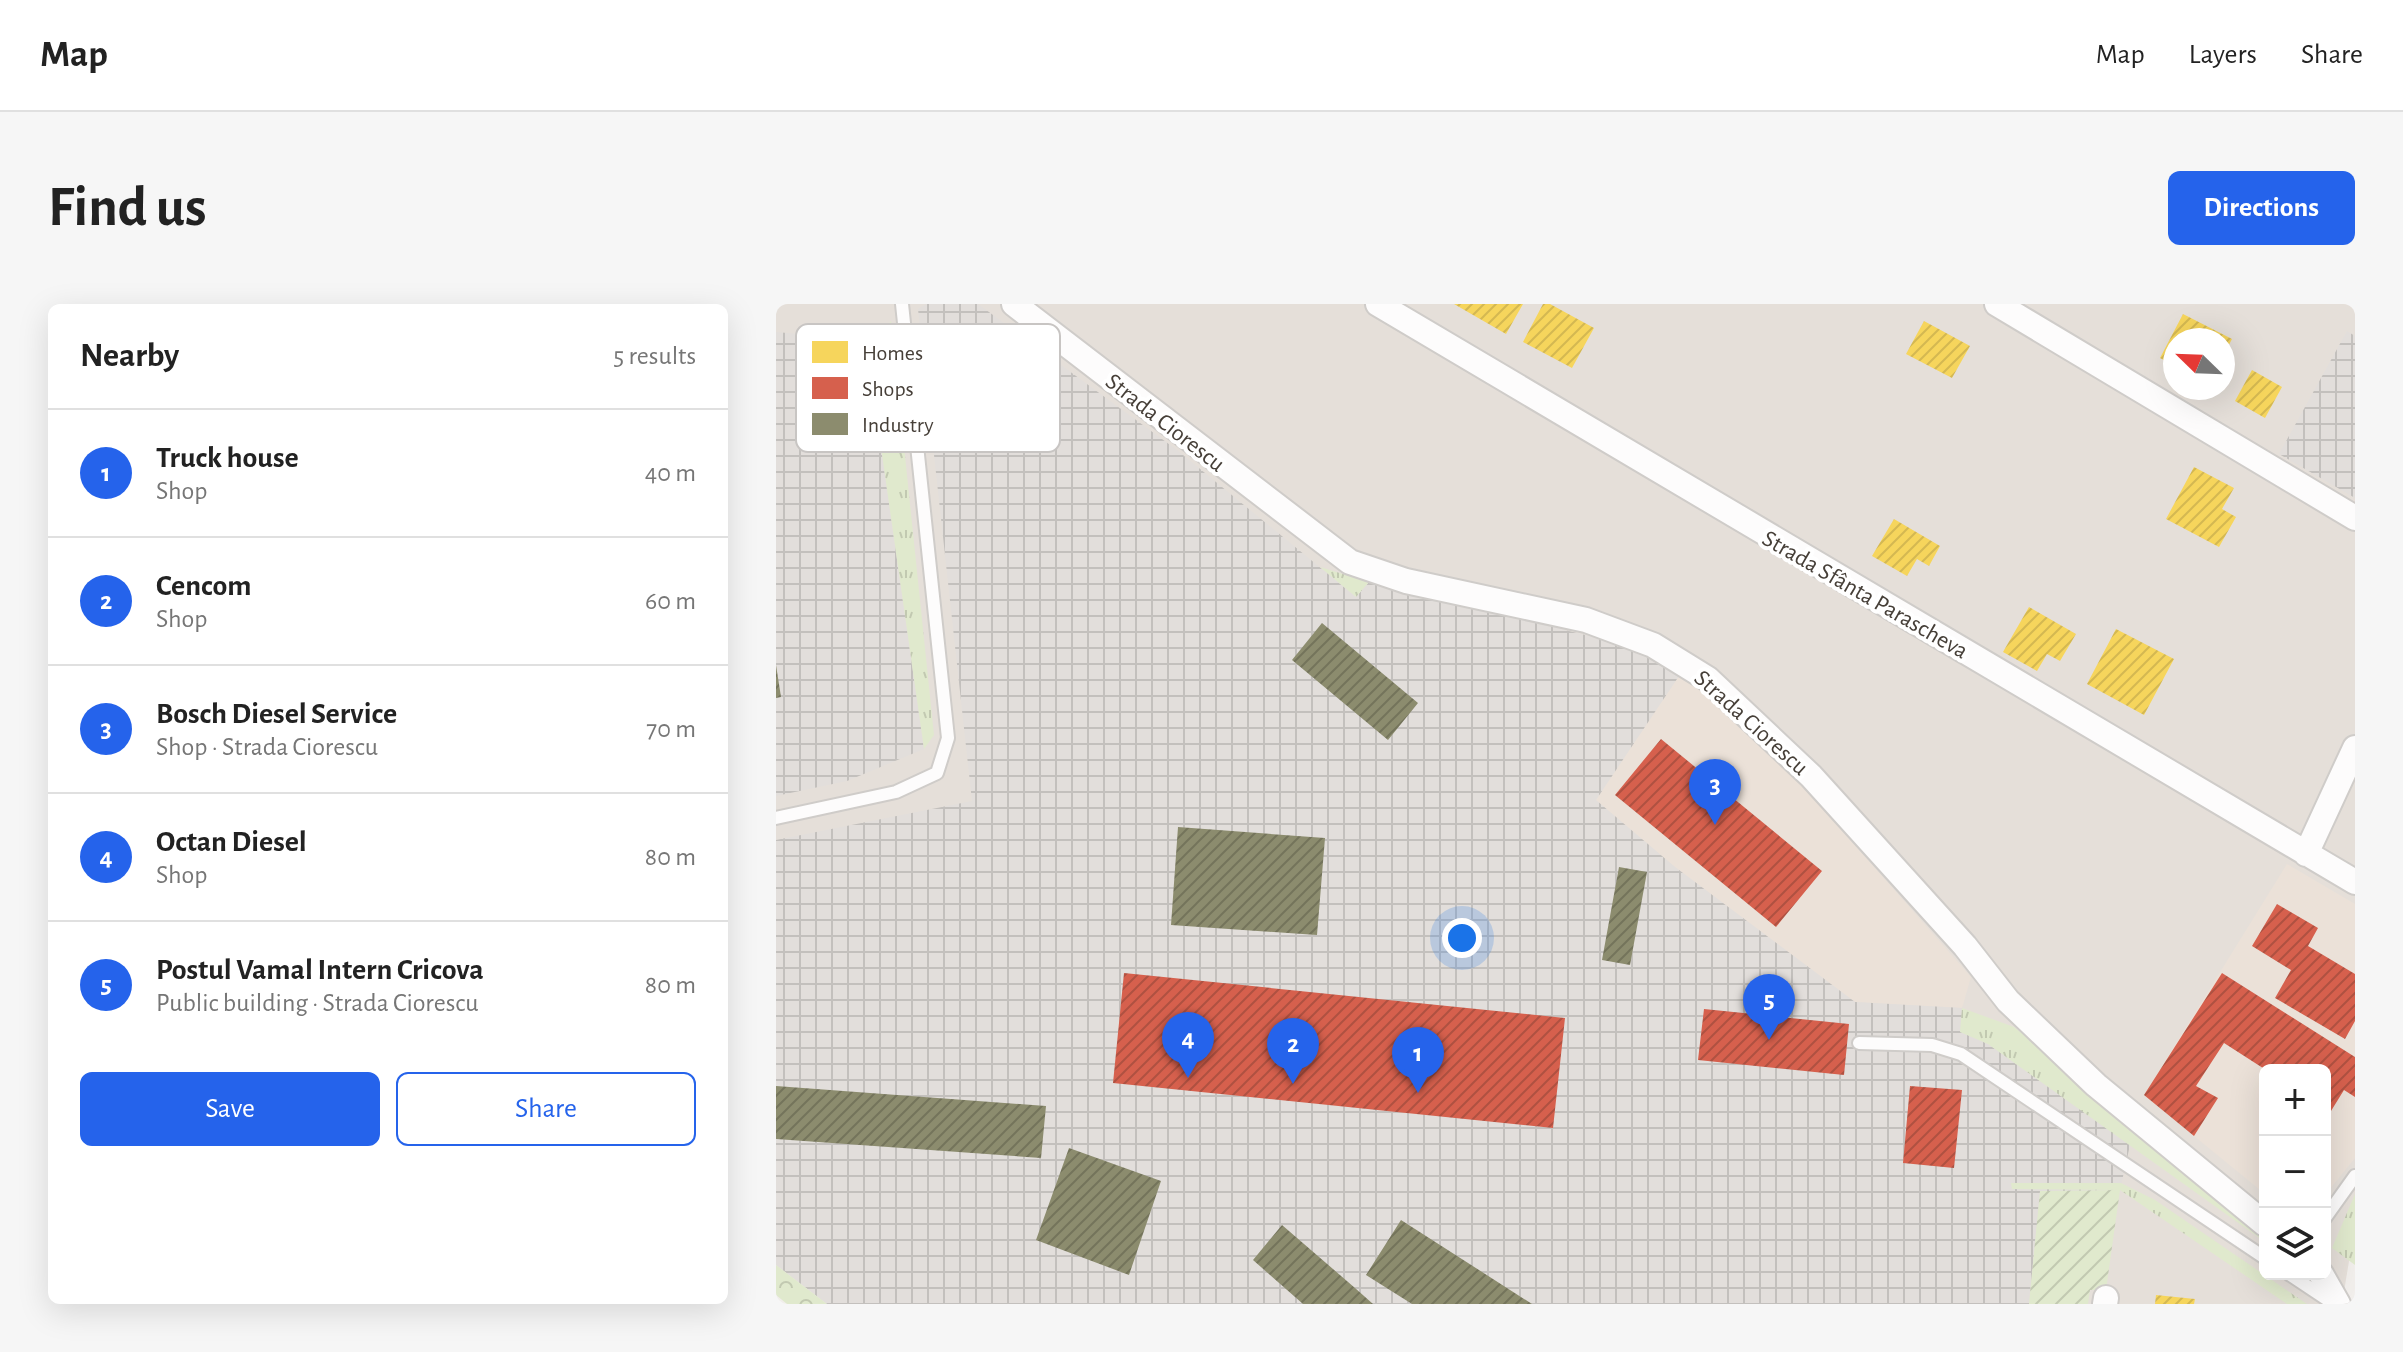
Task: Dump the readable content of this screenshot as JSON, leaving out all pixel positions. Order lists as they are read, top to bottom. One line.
{"streets":{"street":["Strada Ciorescu","Strada Sfânta Parascheva"]},"legend":["Homes","Shops","Industry"],"north":"top left","page":{"header":"Map","nav":["Map","Layers","Share"],"buttons":["Directions",["Save","Share"]],"title":"Find us","heading":["Nearby","5 results"],"list":[{"mark":"1","name":"Truck house","note":"Shop","value":"40 m"},{"mark":"2","name":"Cencom","note":"Shop","value":"60 m"},{"mark":"3","name":"Bosch Diesel Service","note":"Shop · Strada Ciorescu","value":"70 m"},{"mark":"4","name":"Octan Diesel","note":"Shop","value":"80 m"},{"mark":"5","name":"Postul Vamal Intern Cricova","note":"Public building · Strada Ciorescu","value":"80 m"}],"pins":["3","5","4","2","1"],"map_buttons":["+","−"]}}
